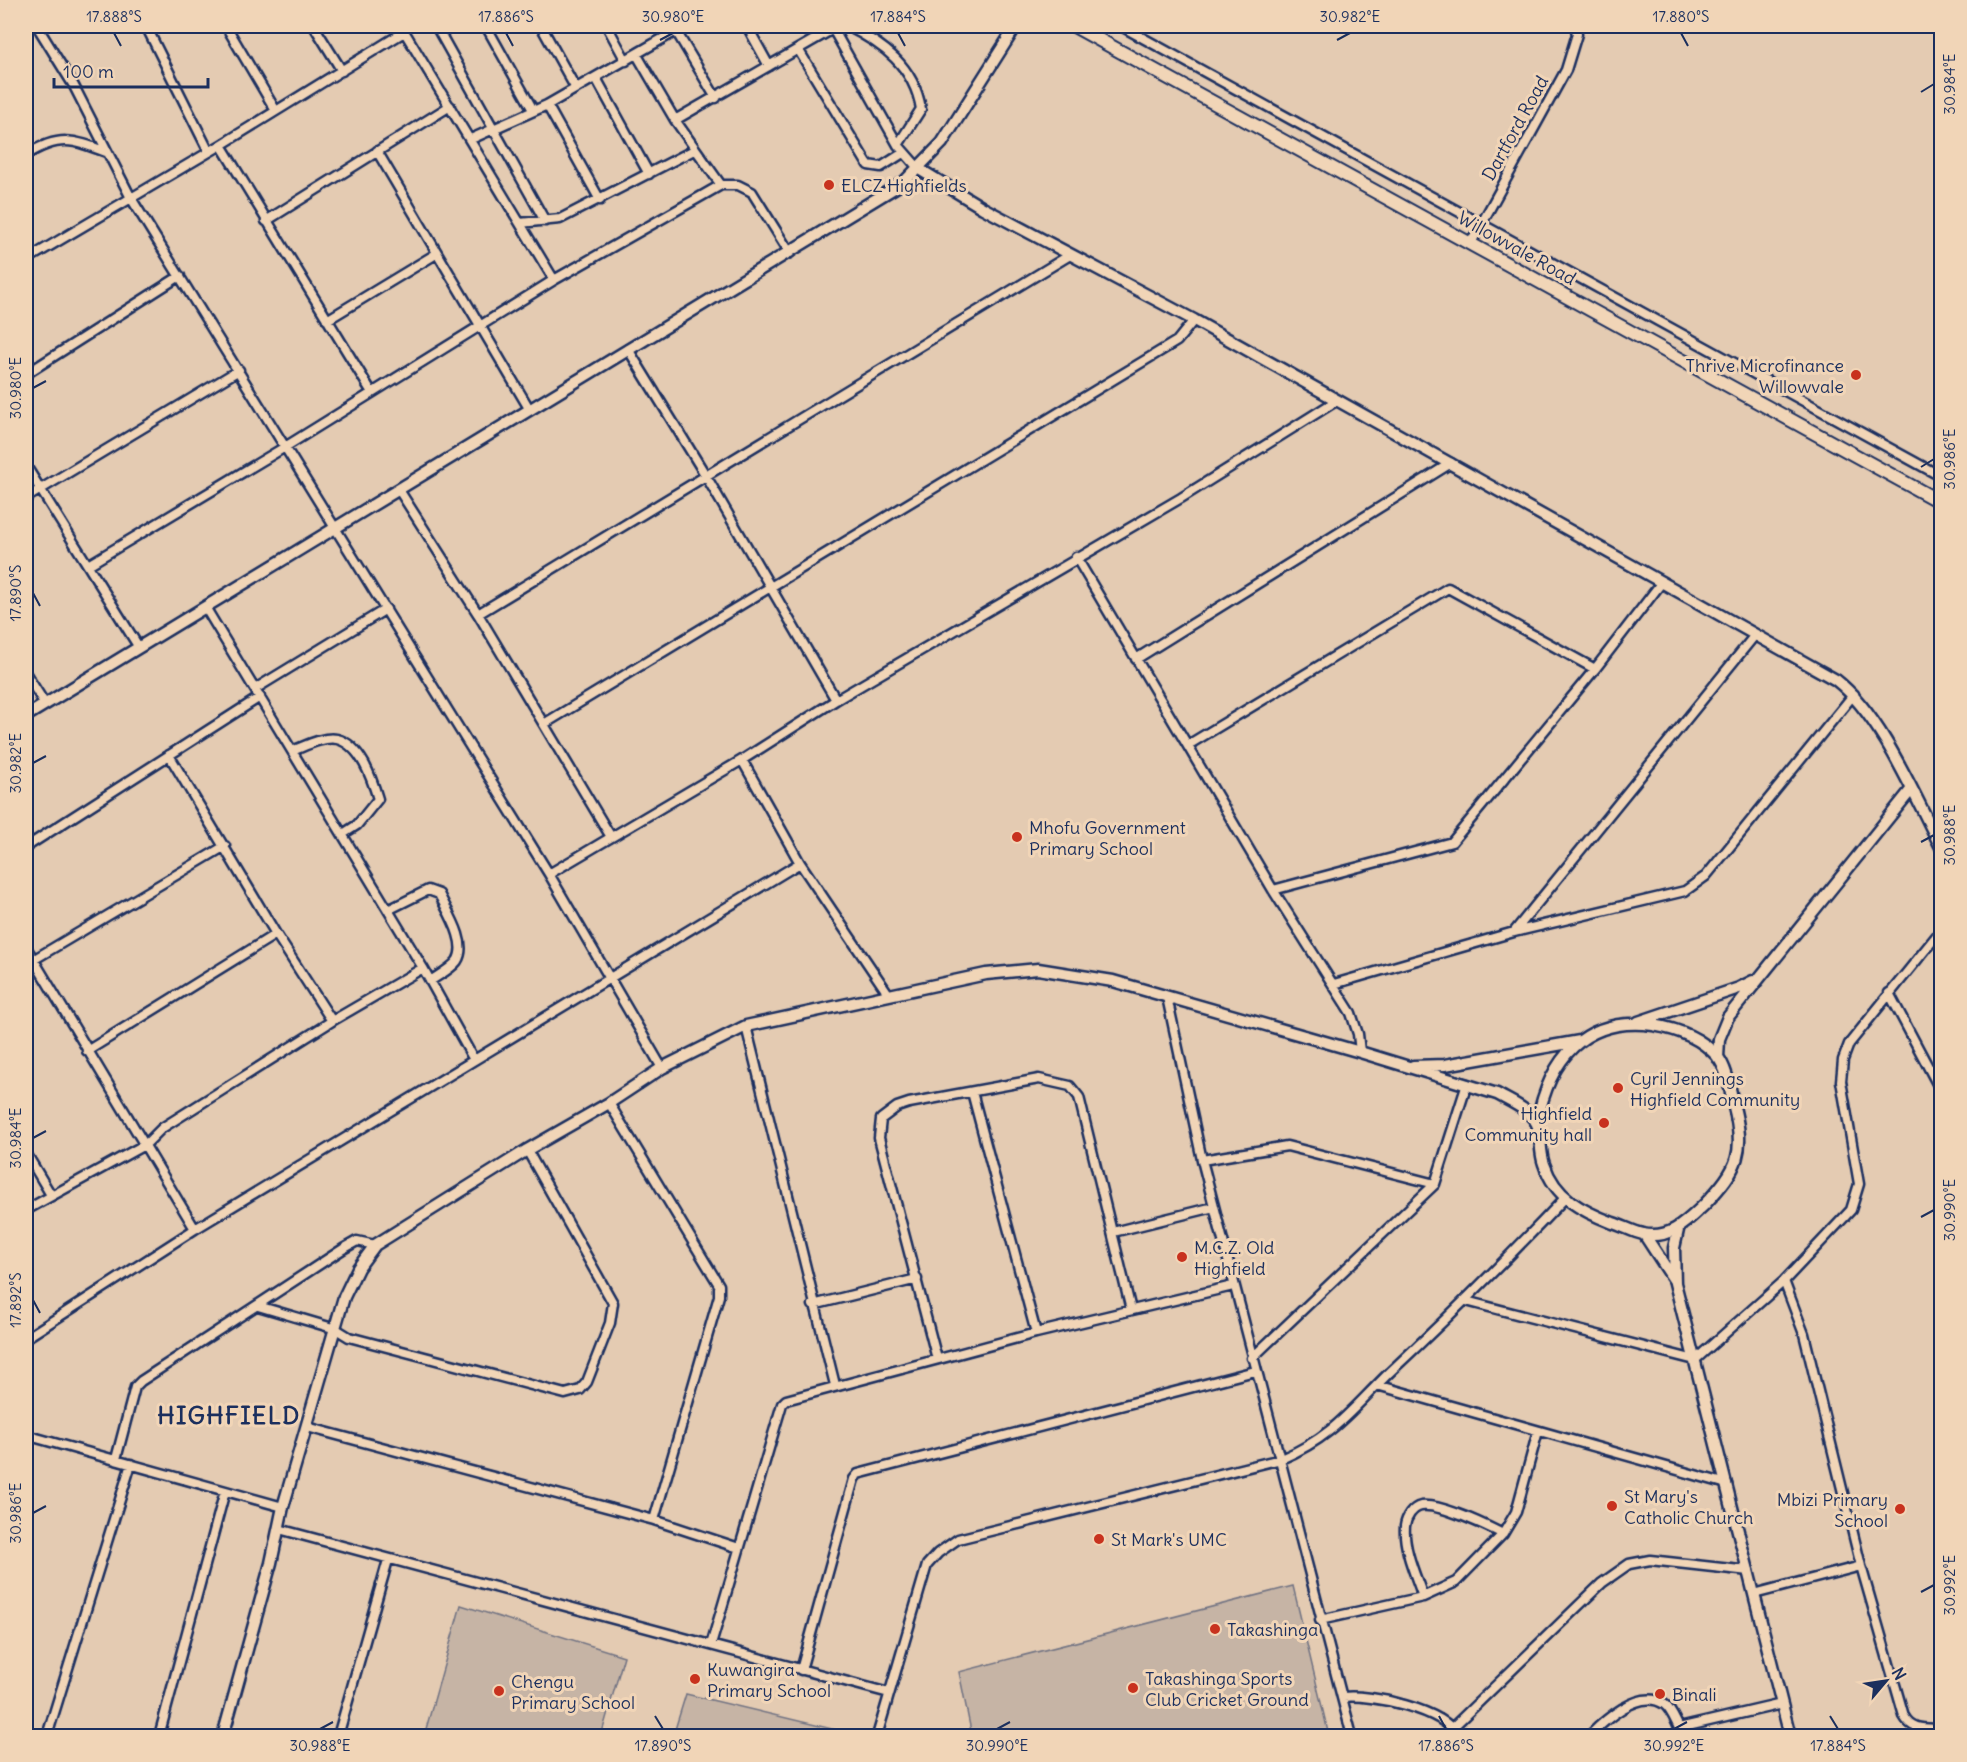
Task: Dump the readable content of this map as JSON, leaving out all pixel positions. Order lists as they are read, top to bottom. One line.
{"streets":{"main road":["Willowvale Road"],"street":["Dartford Road"]},"crossings":[["Dartford Road","Willowvale Road"]],"districts":["HIGHFIELD"],"places":["ELCZ Highfields","Thrive Microfinance Willowvale","Mhofu Government Primary School","Cyril Jennings Highfield Community","Highfield Community hall","M.C.Z. Old Highfield","St Mary's Catholic Church","Mbizi Primary School","St Mark's UMC","Takashinga","Kuwangira Primary School","Takashinga Sports Club Cricket Ground","Chengu Primary School","Binali"],"scale_bar":"100 m","north":"top right","coordinates":["17.888°S","17.886°S","30.980°E","17.884°S","30.982°E","17.880°S","30.984°E","30.986°E","17.890°S","30.988°E","30.990°E","17.892°S","30.992°E"]}
